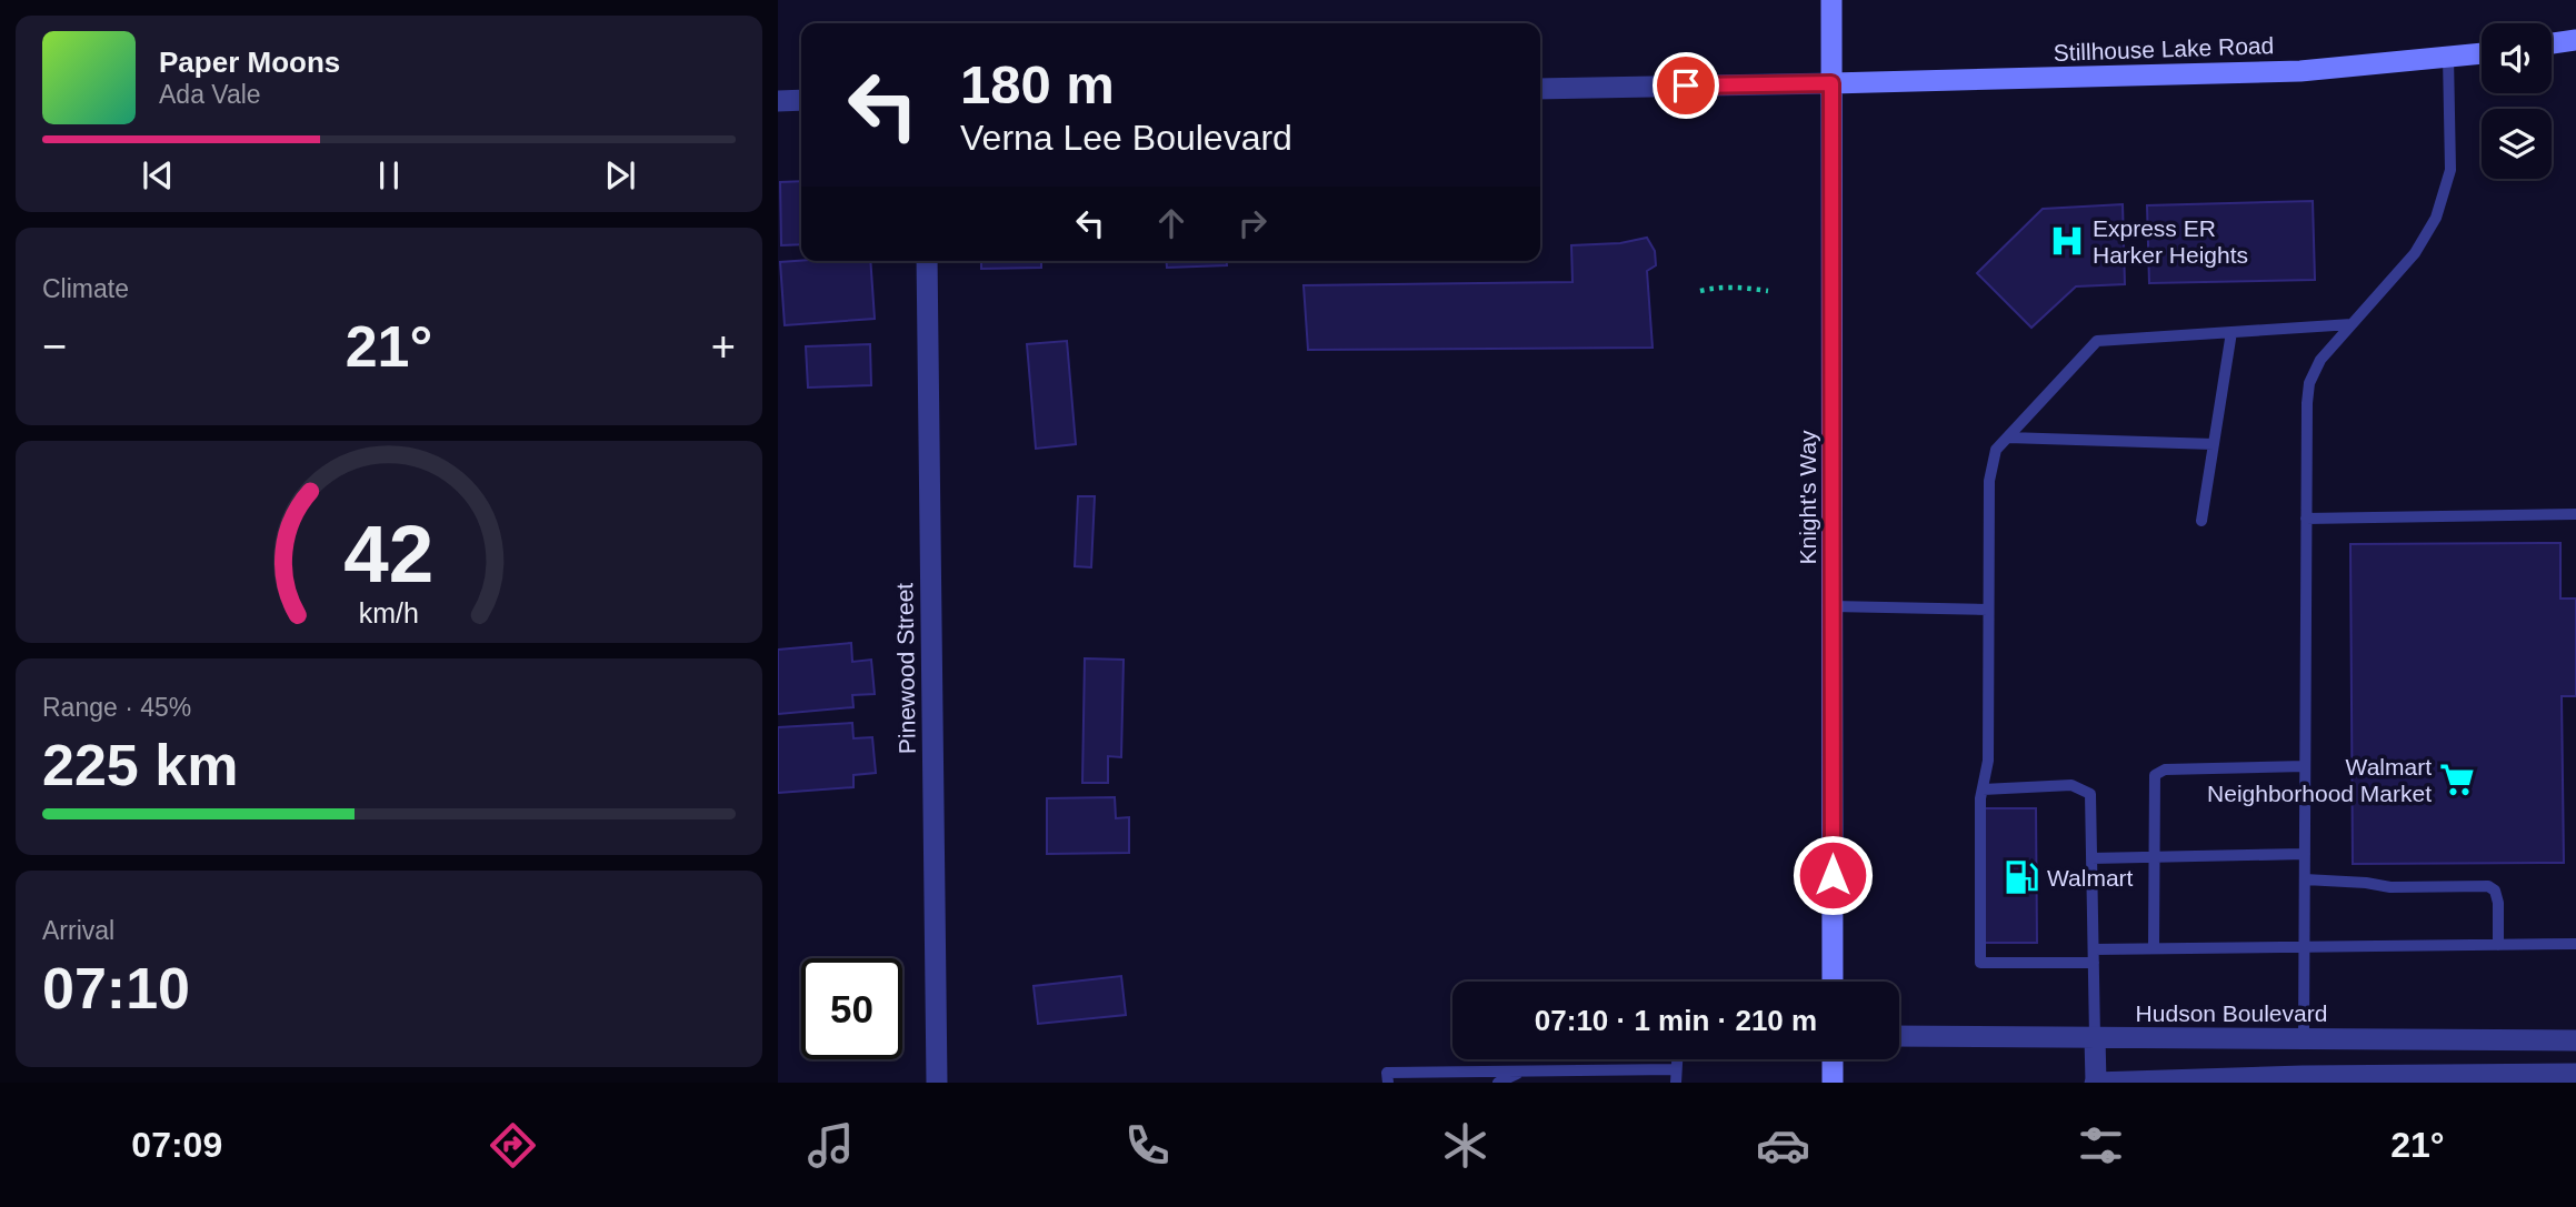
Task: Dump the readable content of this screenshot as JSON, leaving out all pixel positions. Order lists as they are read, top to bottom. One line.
{"streets":{"main road":["Stillhouse Lake Road","Knight's Way"],"street":["Pinewood Street","Hudson Boulevard"]},"crossings":[["Stillhouse Lake Road","Knight's Way"]],"places":{"hospital":["Express ER Harker Heights"],"supermarket":["Walmart Neighborhood Market"],"fuel station":["Walmart"]},"page":{"turn":["180 m","Verna Lee Boulevard"],"song":["Paper Moons","Ada Vale"],"tile":["Climate",["Range · 45%","225 km"],["Arrival","07:10"]],"heat":["−","21°","+"],"limit":"50","trip":"07:10 · 1 min · 210 m","tabs":["07:09","21°"],"gauge":["42","km/h"]}}
